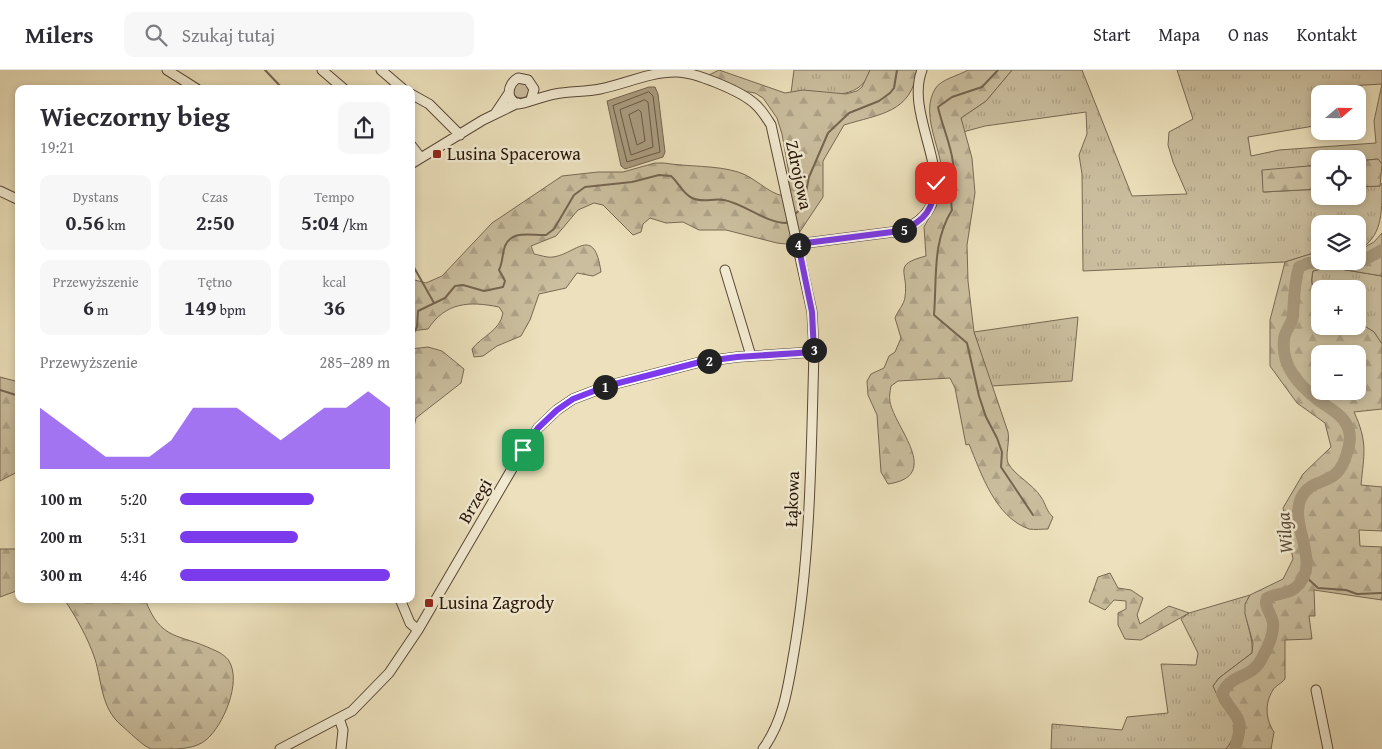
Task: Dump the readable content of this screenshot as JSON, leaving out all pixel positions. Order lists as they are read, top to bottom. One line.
{"streets":{"street":["Zdrojowa","Łąkowa","Brzegi"]},"crossings":[["Zdrojowa","Łąkowa"],["Łąkowa","Brzegi"]],"water":["Wilga"],"places":{"transit":["Lusina Spacerowa","Lusina Zagrody"]},"north":"right","page":{"header":"Milers","search":"Szukaj tutaj","nav":["Start","Mapa","O nas","Kontakt"],"map_buttons":["+","−"],"heading":["Wieczorny bieg","19:21"],"stats":[["Dystans","0.56 km"],["Czas","2:50"],["Tempo","5:04 /km"],["Przewyższenie","6 m"],["Tętno","149 bpm"],["kcal","36"]],"pins":["5","4","3","2","1"],"chart":["Przewyższenie","285–289 m"],"list":[{"name":"100 m","note":"5:20"},{"name":"200 m","note":"5:31"},{"name":"300 m","note":"4:46"}]}}
